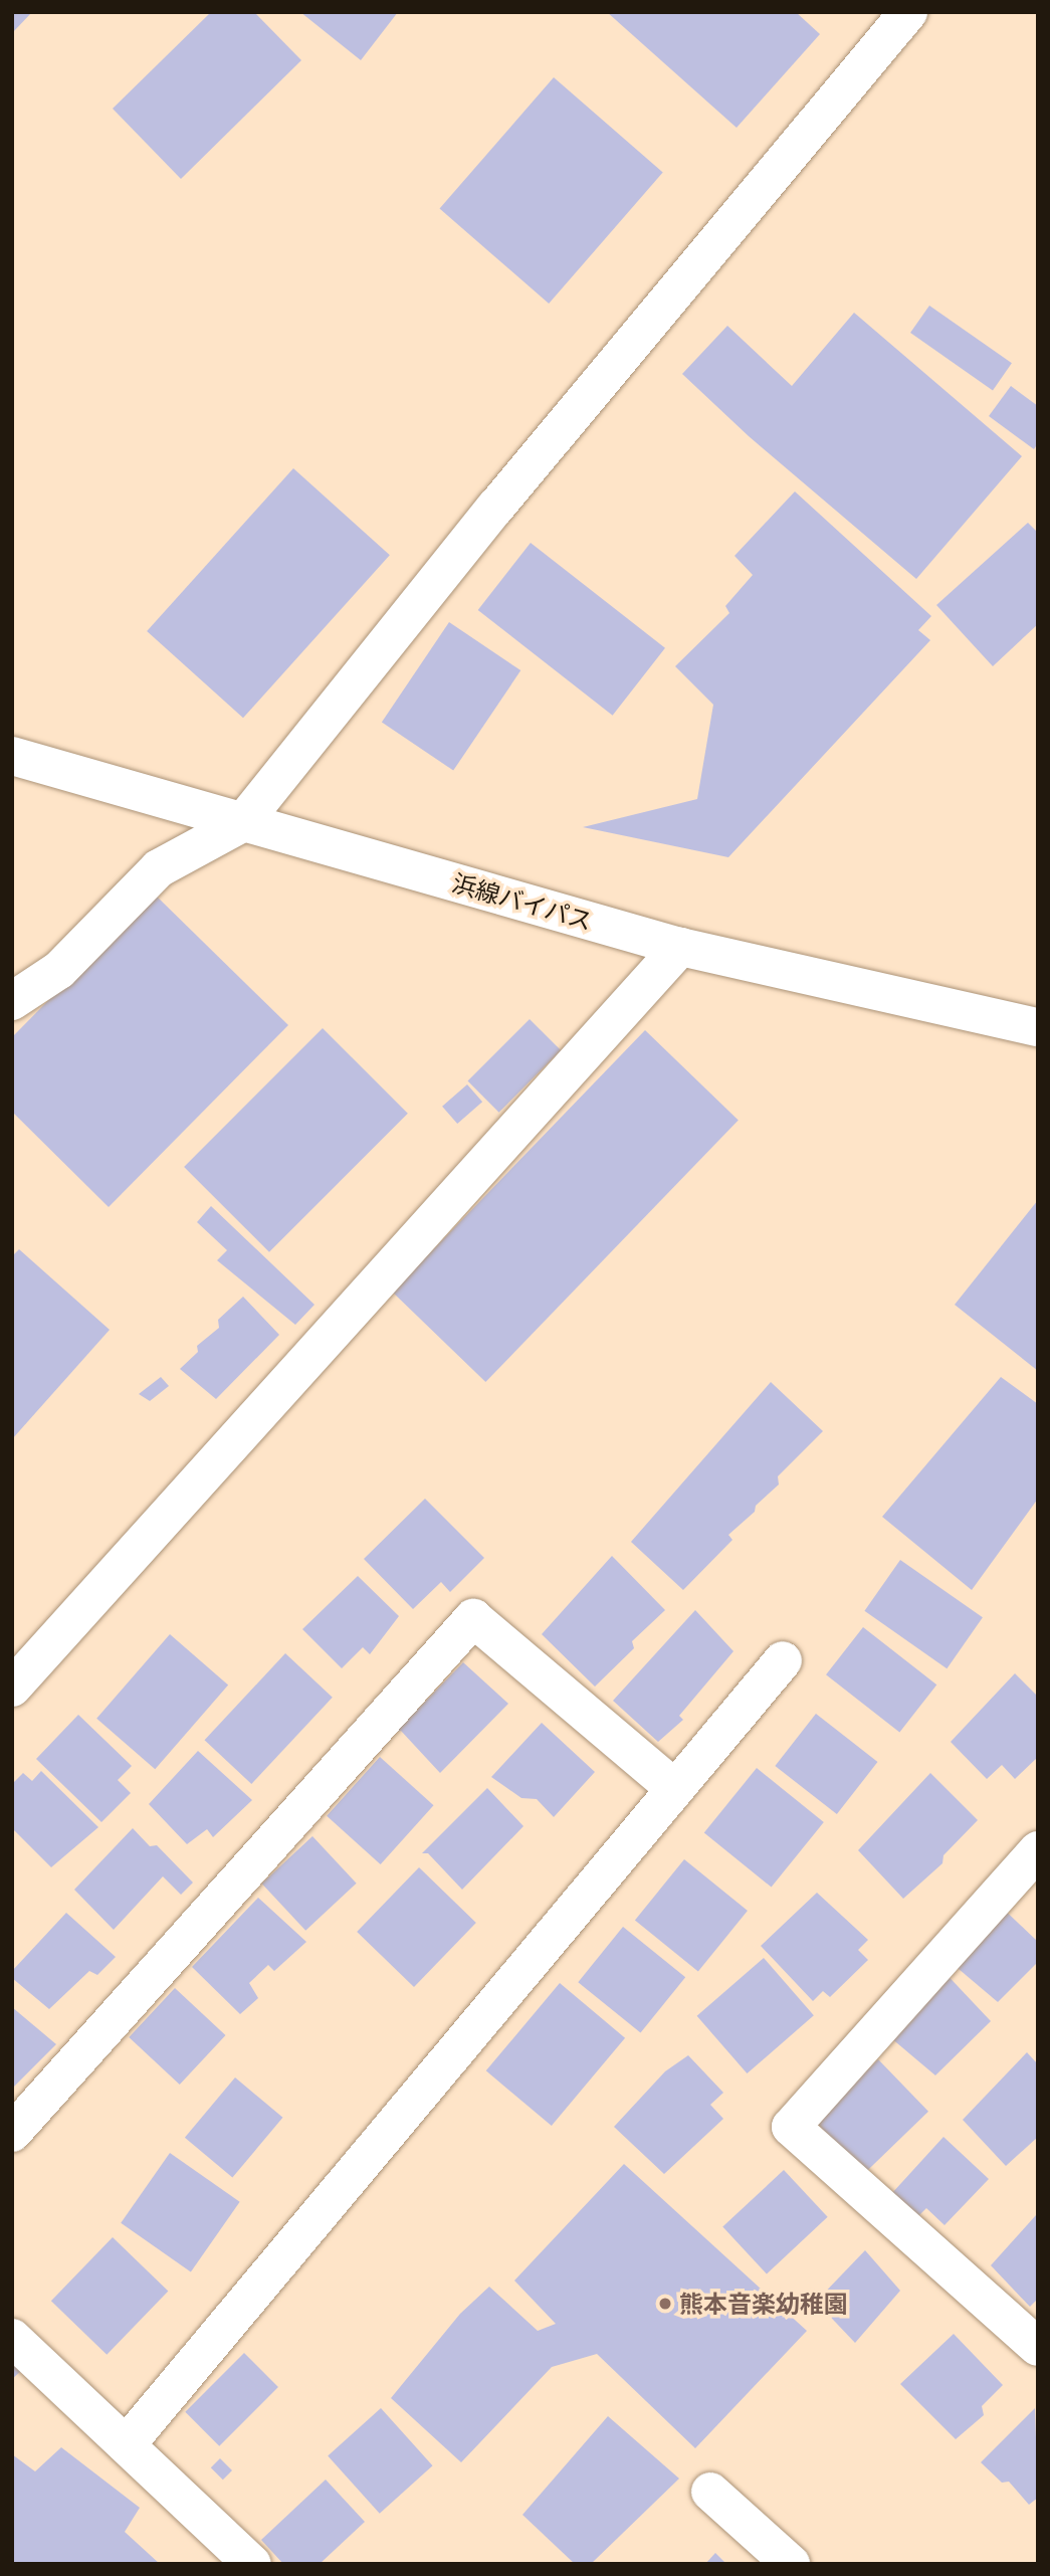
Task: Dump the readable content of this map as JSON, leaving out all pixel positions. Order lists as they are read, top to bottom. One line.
{"streets":{"main road":["浜線バイパス"]},"places":["熊本音楽幼稚園"]}
